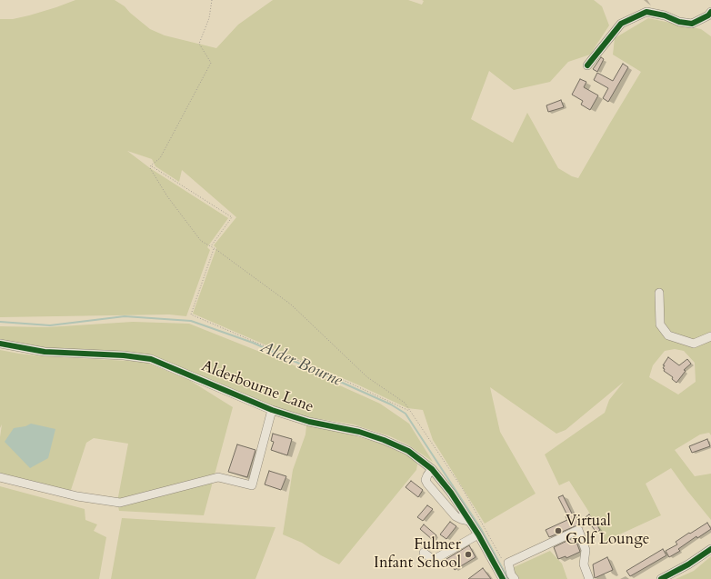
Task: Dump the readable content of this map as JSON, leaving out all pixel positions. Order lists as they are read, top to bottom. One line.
{"streets":{"street":["Alderbourne Lane"]},"water":["Alder Bourne"],"places":["Virtual Golf Lounge","Fulmer Infant School"]}
